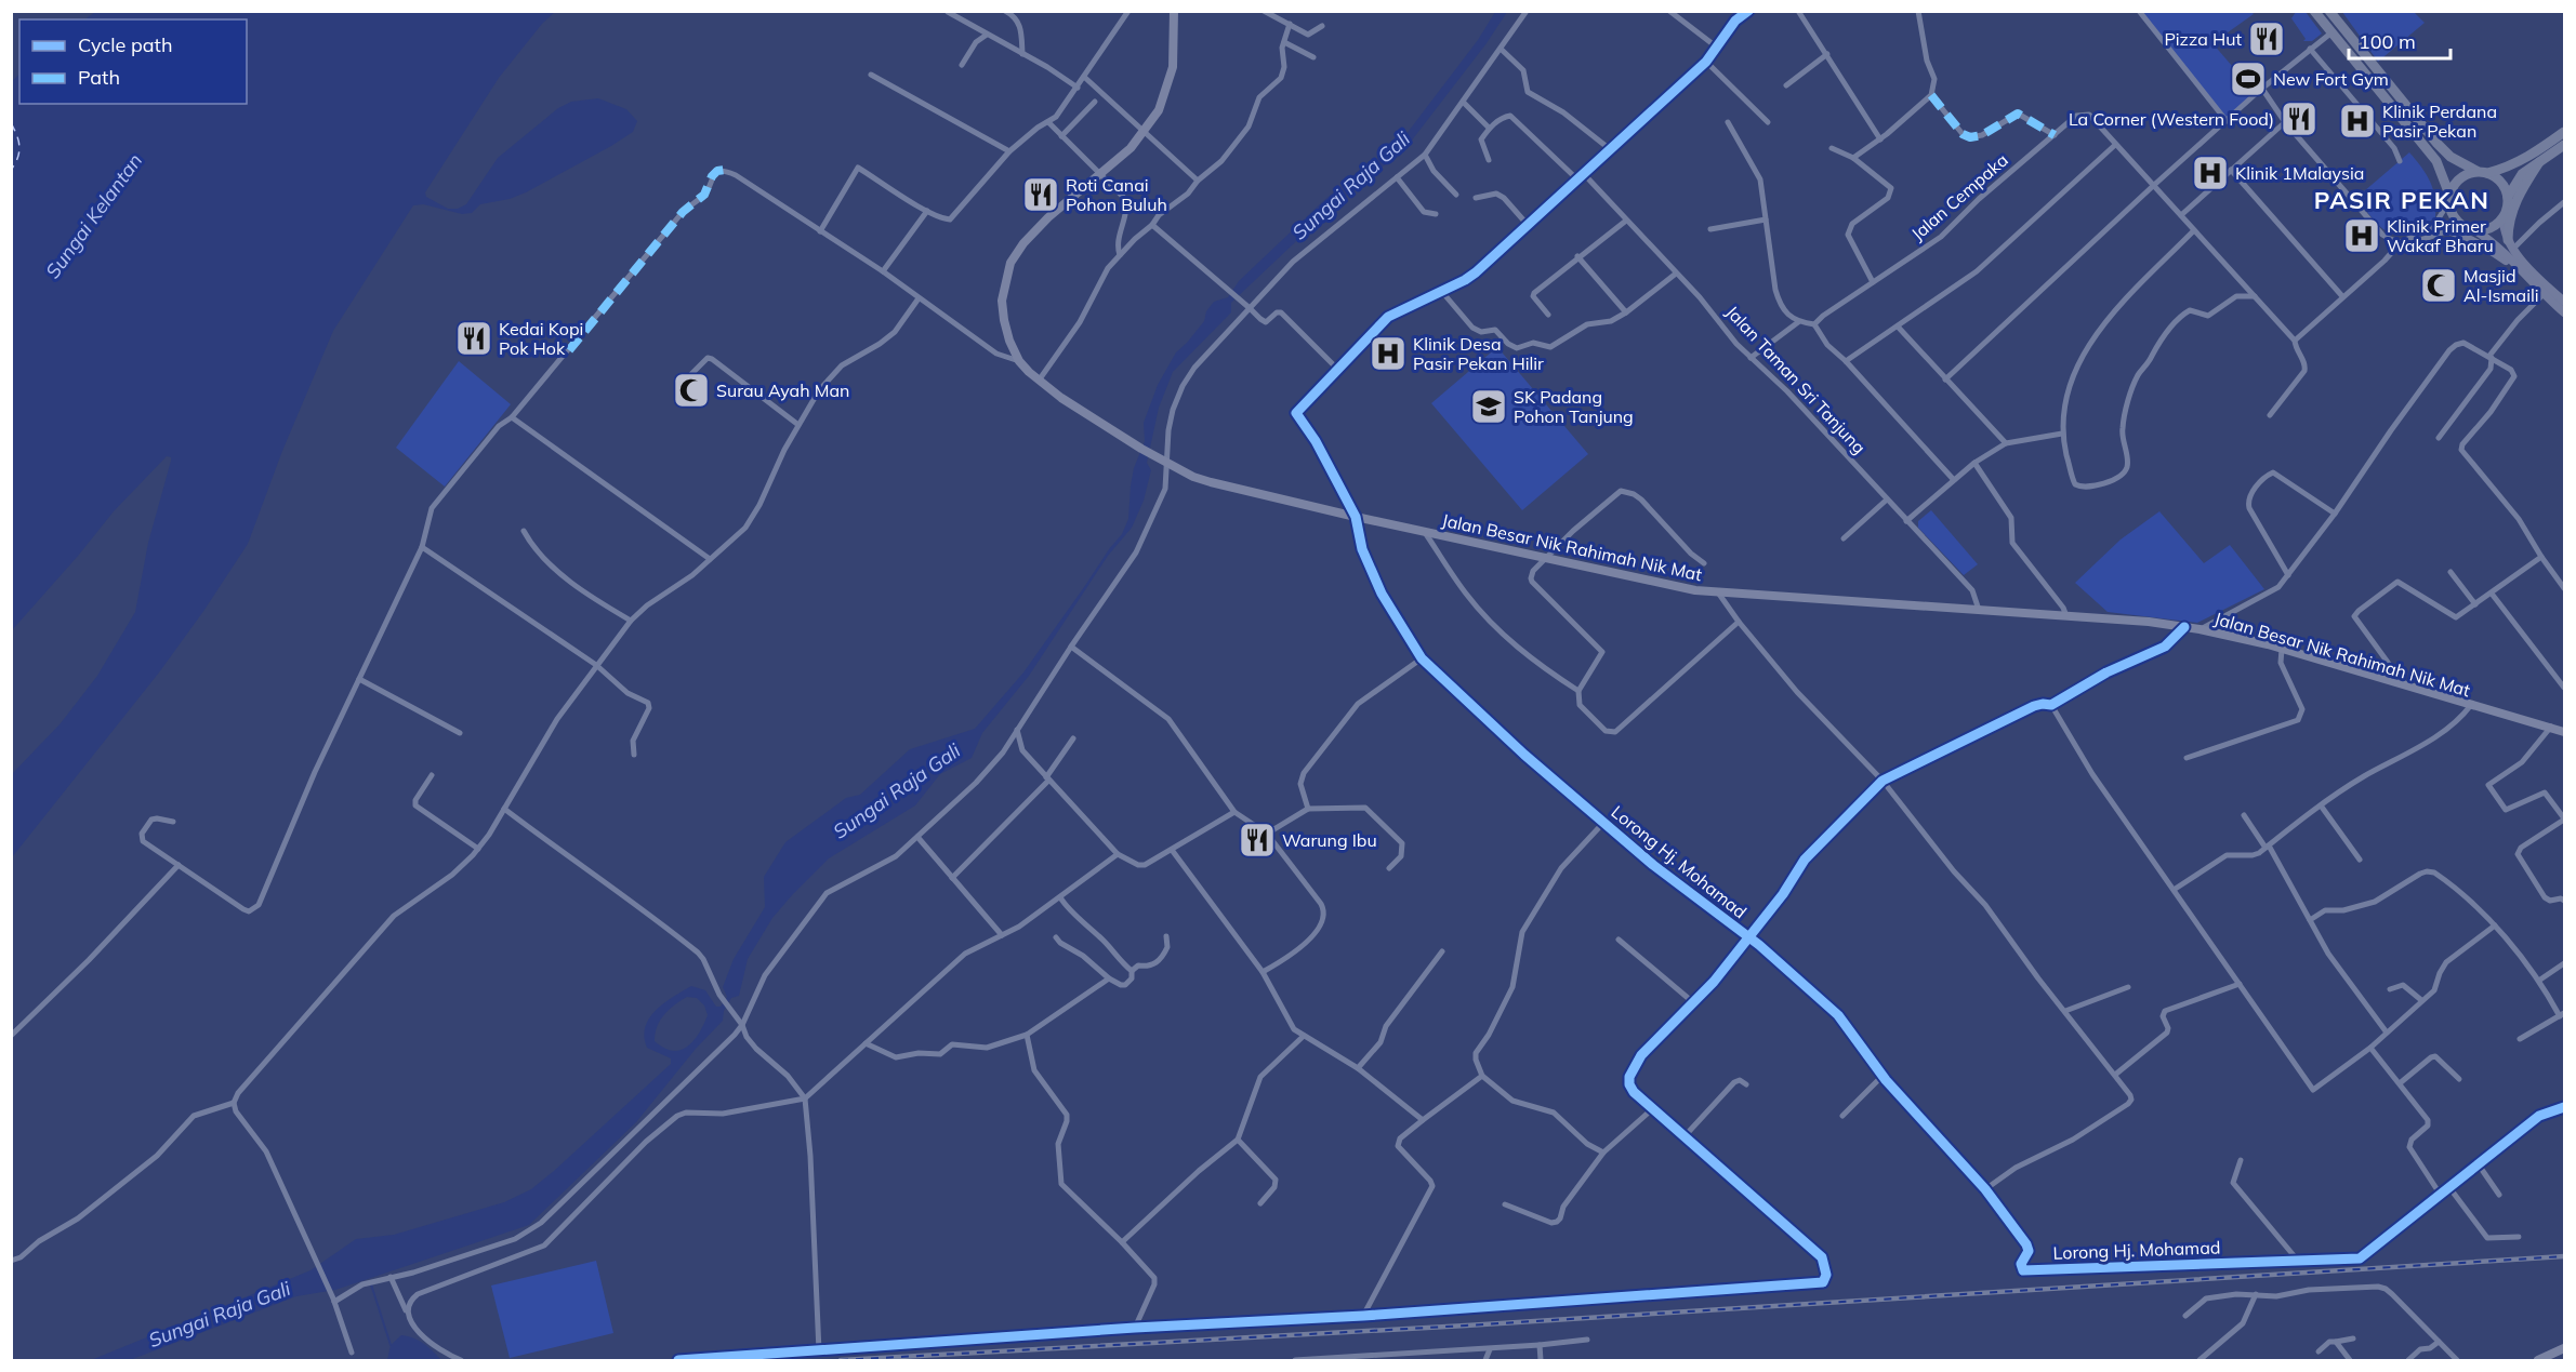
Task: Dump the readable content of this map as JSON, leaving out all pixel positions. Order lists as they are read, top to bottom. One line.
{"streets":{"street":["Jalan Cempaka","Jalan Taman Sri Tanjung","Jalan Besar Nik Rahimah Nik Mat","Lorong Hj. Mohamad"]},"crossings":[["Jalan Taman Sri Tanjung","Jalan Besar Nik Rahimah Nik Mat"],["Jalan Taman Sri Tanjung","Lorong Hj. Mohamad"],["Jalan Besar Nik Rahimah Nik Mat","Lorong Hj. Mohamad"]],"districts":["PASIR PEKAN"],"water":["Sungai Raja Gali","Sungai Kelantan"],"places":{"restaurant":["Pizza Hut","La Corner (Western Food)","Roti Canai Pohon Buluh","Kedai Kopi Pok Hok","Warung Ibu"],"sports":["New Fort Gym"],"hospital":["Klinik Perdana Pasir Pekan","Klinik 1Malaysia","Klinik Primer Wakaf Bharu","Klinik Desa Pasir Pekan Hilir"],"mosque":["Masjid Al-Ismaili","Surau Ayah Man"],"school or university":["SK Padang Pohon Tanjung"]},"legend":["Cycle path","Path"],"scale_bar":"100 m"}
